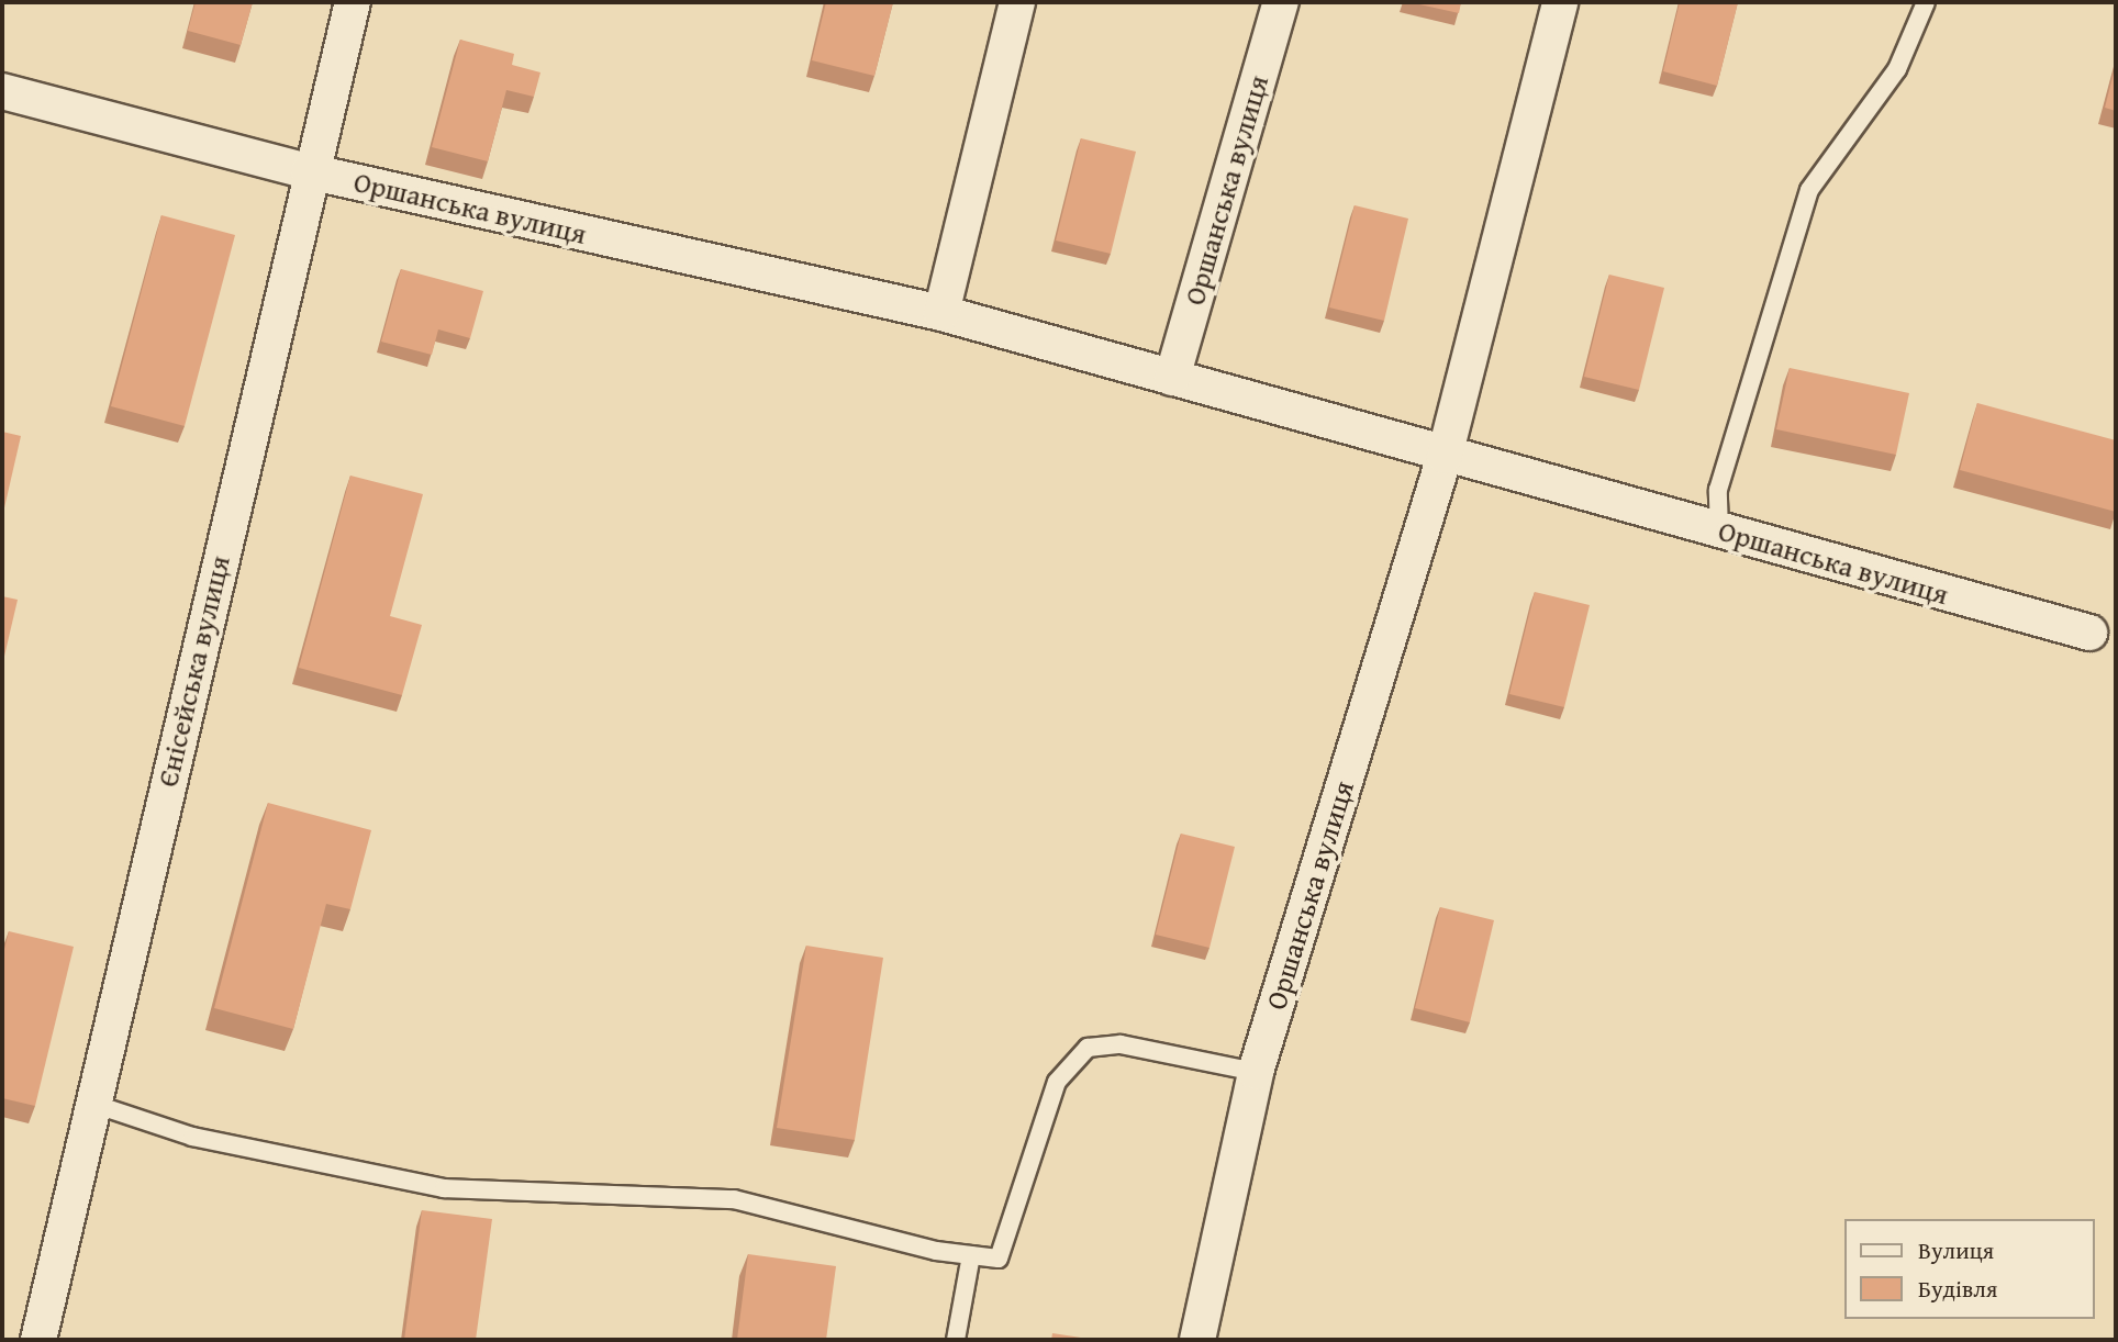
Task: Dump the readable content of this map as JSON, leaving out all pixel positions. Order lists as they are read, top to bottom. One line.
{"streets":{"street":["Оршанська вулиця","Єнісейська вулиця"]},"crossings":[["Оршанська вулиця","Єнісейська вулиця"]],"legend":["Вулиця","Будівля"]}
